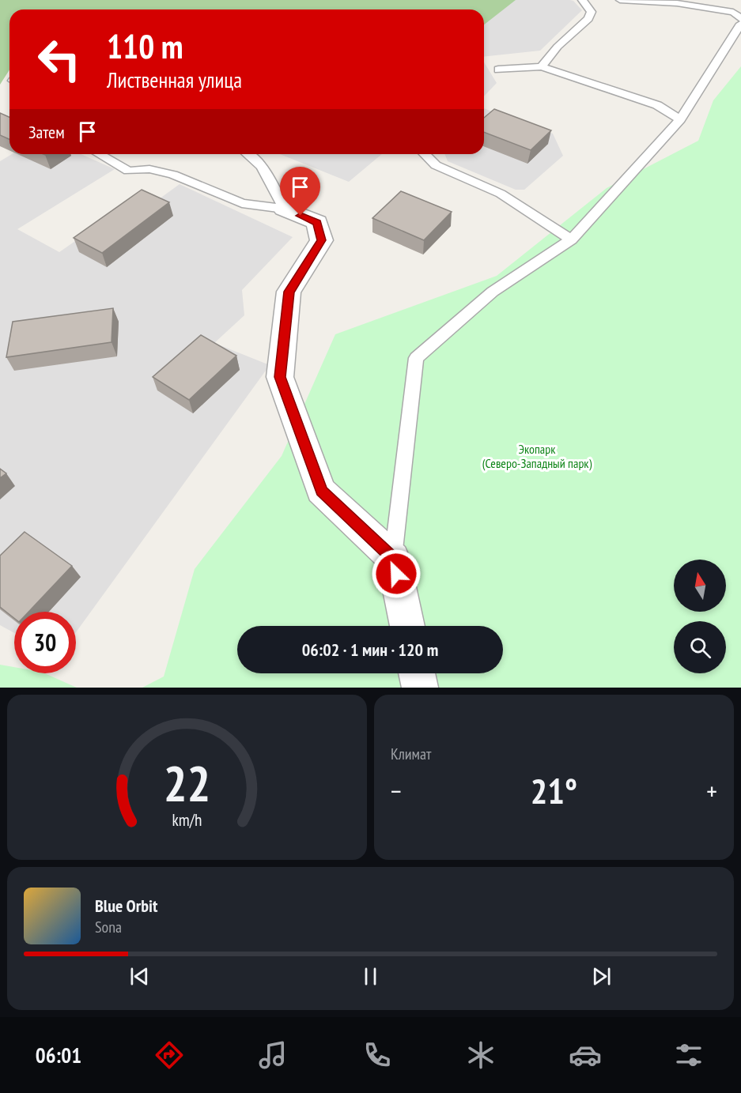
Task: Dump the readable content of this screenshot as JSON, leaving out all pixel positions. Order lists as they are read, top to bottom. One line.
{"parks":["Экопарк (Северо-Западный парк)"],"north":"top","page":{"turn":["110 m","Лиственная улица"],"then":"Затем","limit":"30","trip":"06:02 · 1 мин · 120 m","tile":"Климат","heat":["−","21°","+"],"song":["Blue Orbit","Sona"],"tabs":"06:01","gauge":["22","km/h"]}}
